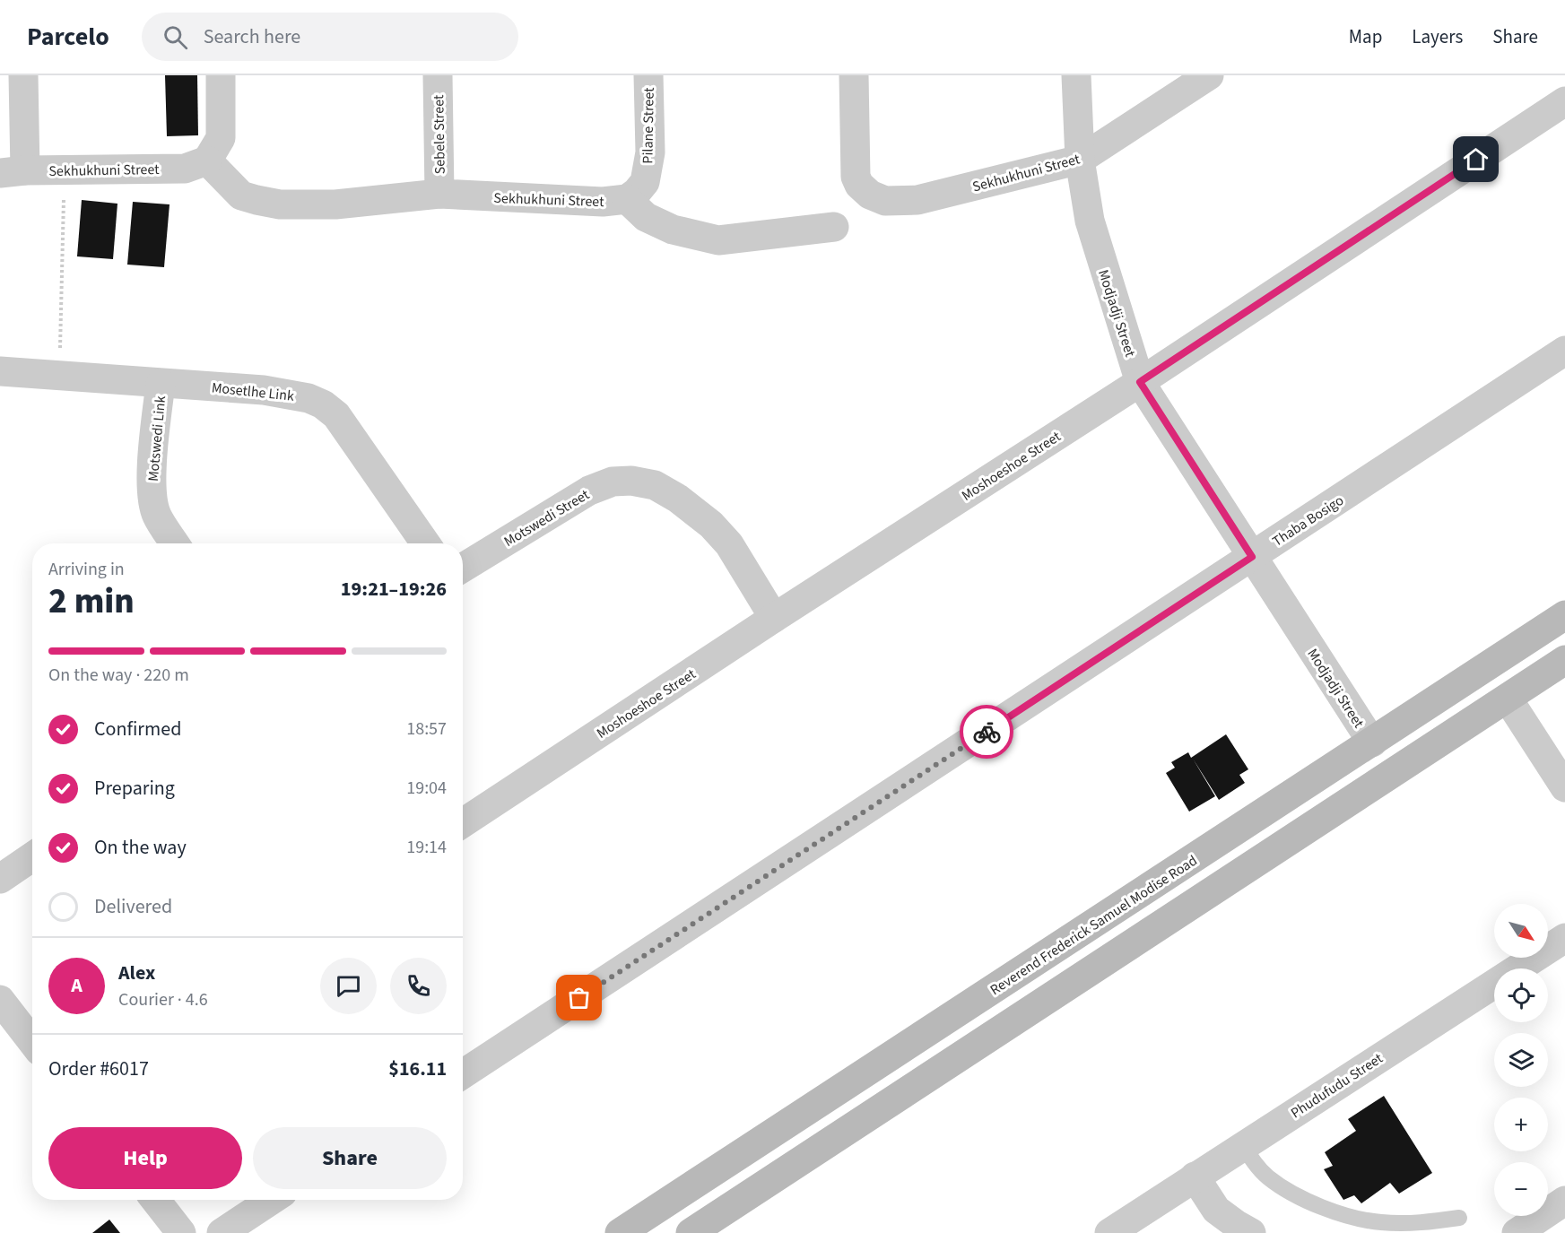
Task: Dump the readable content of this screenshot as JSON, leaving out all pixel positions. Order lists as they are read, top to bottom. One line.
{"streets":{"main road":["Reverend Frederick Samuel Modise Road"],"street":["Pilane Street","Sebele Street","Sekhukhuni Street","Modjadji Street","Mosetlhe Link","Motswedi Link","Moshoeshoe Street","Motswedi Street","Thaba Bosigo","Phudufudu Street"]},"crossings":[["Pilane Street","Sekhukhuni Street"],["Sebele Street","Sekhukhuni Street"],["Sekhukhuni Street","Modjadji Street"],["Modjadji Street","Moshoeshoe Street"],["Modjadji Street","Thaba Bosigo"],["Modjadji Street","Reverend Frederick Samuel Modise Road"],["Mosetlhe Link","Motswedi Link"],["Moshoeshoe Street","Motswedi Street"]],"north":"bottom right","page":{"header":"Parcelo","search":"Search here","nav":["Map","Layers","Share"],"heading":["2 min","Arriving in","19:21–19:26"],"panel":["Alex","Courier · 4.6","Order #6017","$16.11"],"bar":"On the way · 220 m","list":[["Confirmed","18:57"],["Preparing","19:04"],["On the way","19:14"],"Delivered"],"map_buttons":["+","−"],"round":"A","buttons":["Help","Share"]}}
